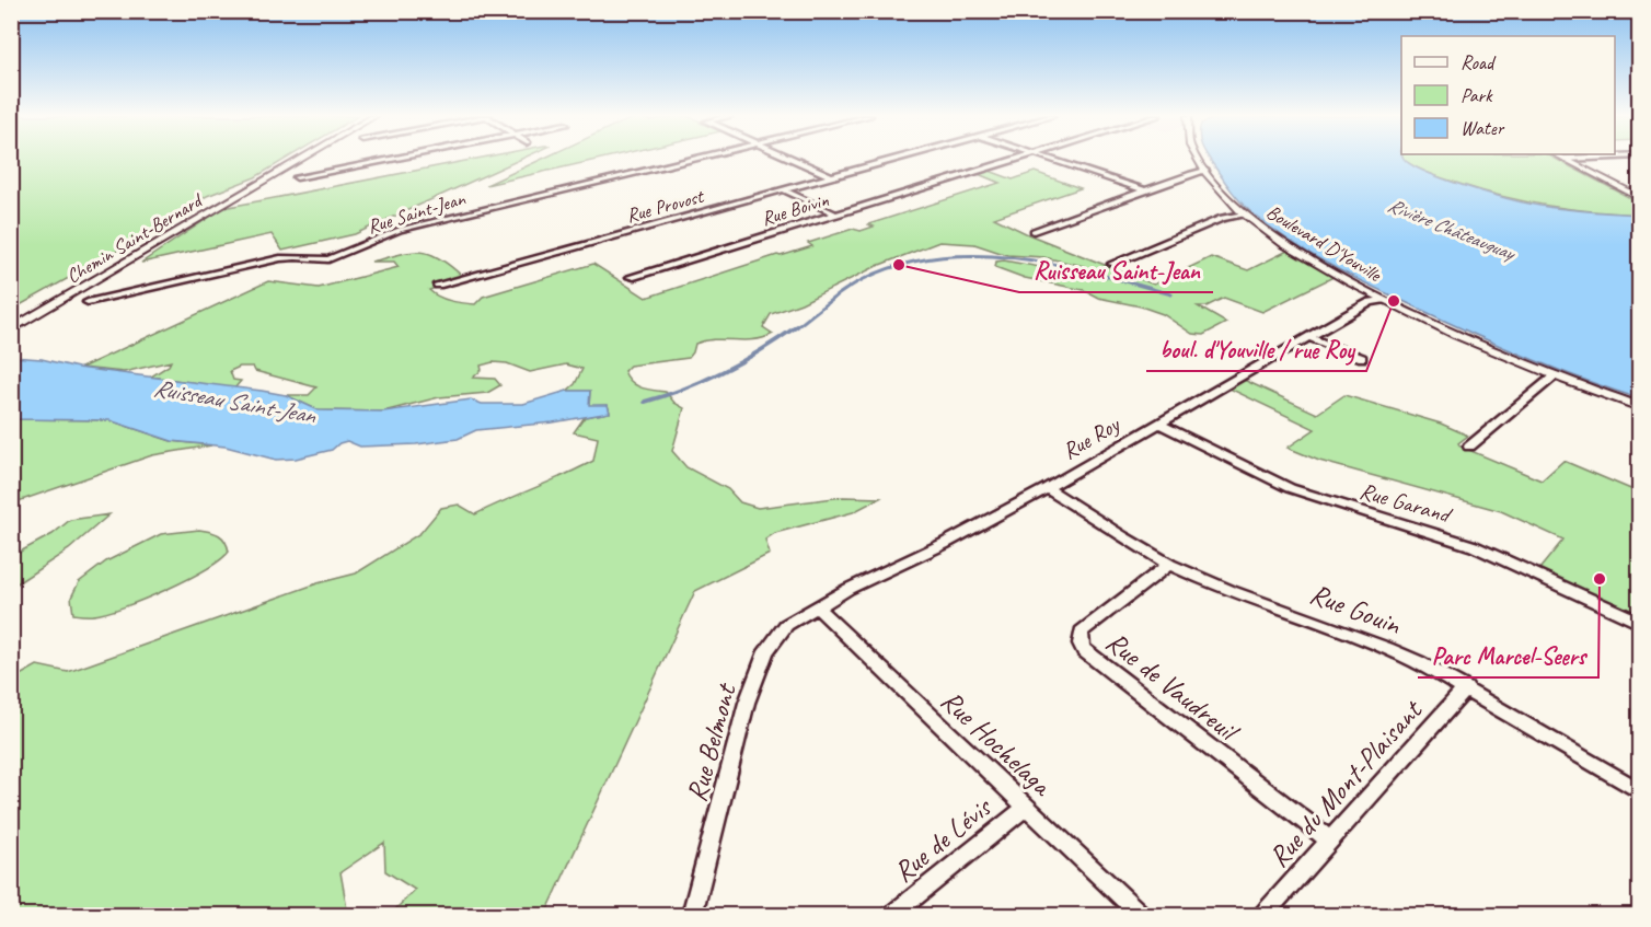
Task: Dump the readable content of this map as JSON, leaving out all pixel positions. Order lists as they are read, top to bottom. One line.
{"streets":{"street":["Rue Provost","Rue Boivin","Rue Saint-Jean","Chemin Saint-Bernard","Boulevard D'Youville","Rue Roy","Rue Garand","Rue Gouin","Rue de Vaudreuil","Rue Hochelaga","Rue Belmont","Rue du Mont-Plaisant","Rue de Lévis"]},"crossings":[["Boulevard D'Youville","Rue Roy"],["Rue Roy","Rue Garand"],["Rue Roy","Rue Gouin"],["Rue Roy","Rue Hochelaga"],["Rue Roy","Rue Belmont"],["Rue Gouin","Rue de Vaudreuil"],["Rue Gouin","Rue du Mont-Plaisant"],["Rue de Vaudreuil","Rue du Mont-Plaisant"],["Rue Hochelaga","Rue Belmont"],["Rue Hochelaga","Rue de Lévis"]],"water":["Rivière Châteauguay","Ruisseau Saint-Jean"],"places":["Ruisseau Saint-Jean","boul. d'Youville / rue Roy","Parc Marcel-Seers"],"legend":["Road","Park","Water"]}
